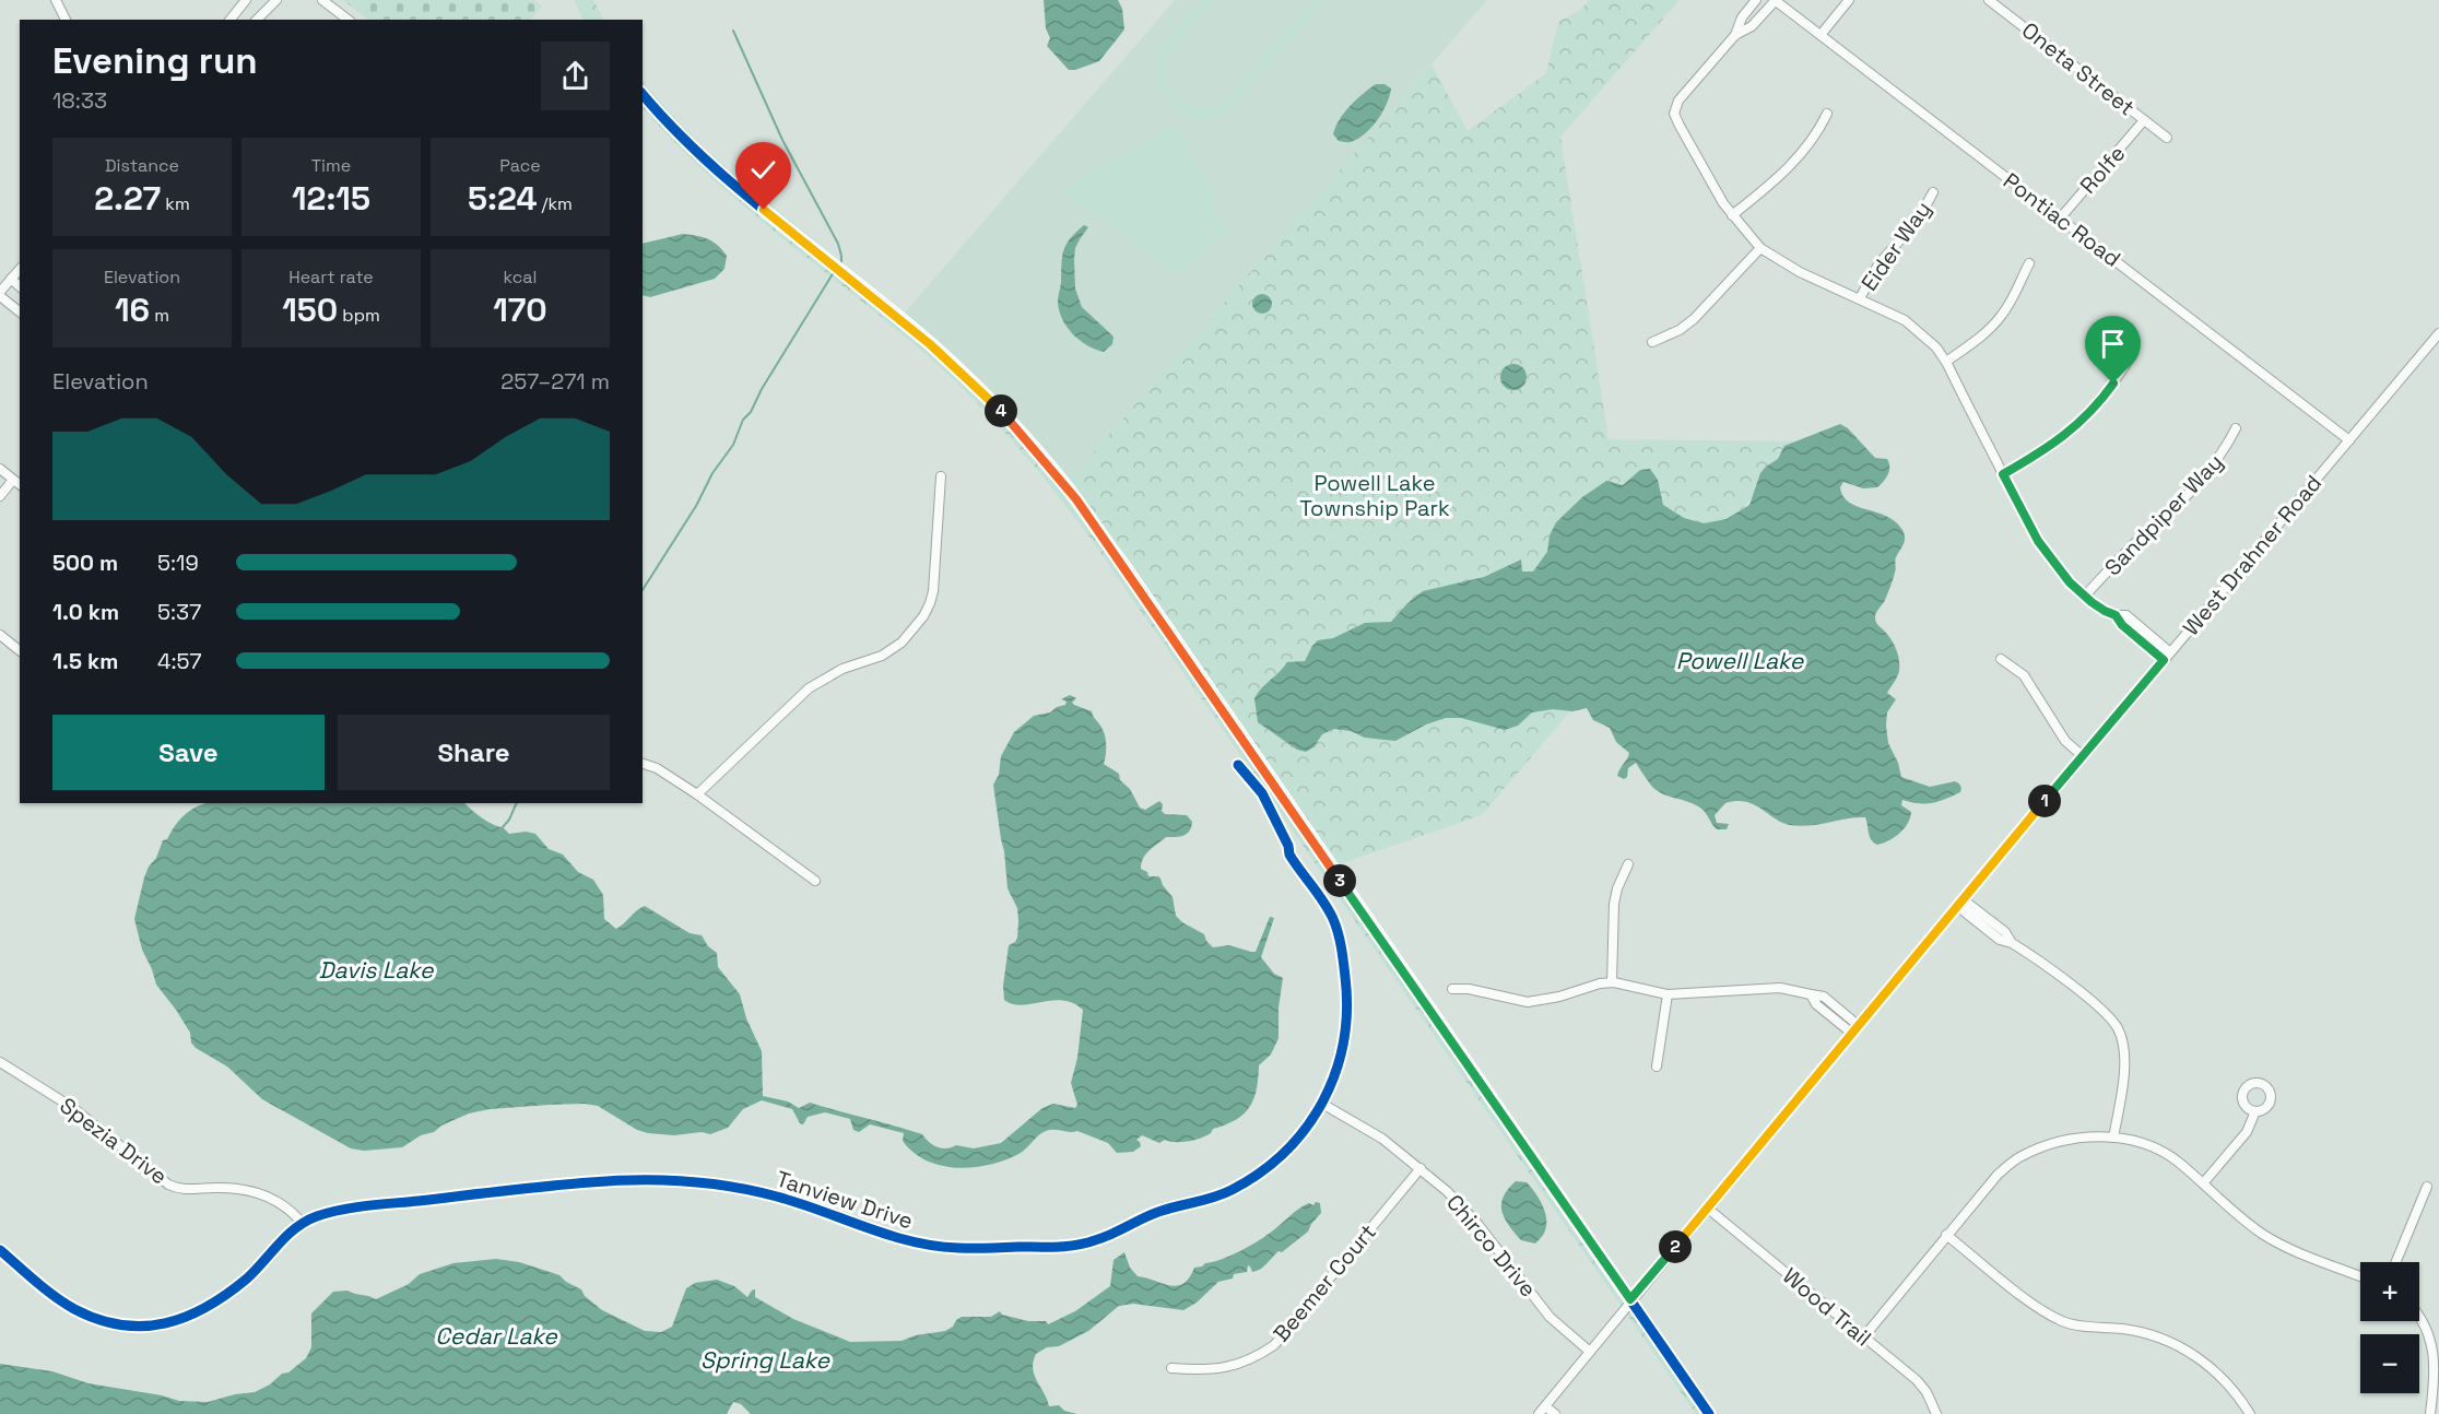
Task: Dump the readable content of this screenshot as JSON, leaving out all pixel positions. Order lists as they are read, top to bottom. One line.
{"streets":{"street":["Oneta Street","Rolfe","Pontiac Road","Eider Way","Sandpiper Way","West Drahner Road","Spezia Drive","Tanview Drive","Chirco Drive","Beemer Court","Wood Trail"]},"crossings":[["Oneta Street","Rolfe"],["Rolfe","Pontiac Road"],["Pontiac Road","West Drahner Road"],["West Drahner Road","Chirco Drive"],["West Drahner Road","Wood Trail"],["Spezia Drive","Tanview Drive"],["Tanview Drive","Chirco Drive"],["Chirco Drive","Beemer Court"]],"water":["Powell Lake","Davis Lake","Cedar Lake","Spring Lake"],"parks":["Powell Lake Township Park"],"page":{"heading":["Evening run","18:33"],"stats":[["Distance","2.27 km"],["Time","12:15"],["Pace","5:24 /km"],["Elevation","16 m"],["Heart rate","150 bpm"],["kcal","170"]],"chart":["Elevation","257–271 m"],"pins":["4","1","3","2"],"list":[{"name":"500 m","note":"5:19"},{"name":"1.0 km","note":"5:37"},{"name":"1.5 km","note":"4:57"}],"buttons":["Save","Share"],"map_buttons":["+","−"]}}
